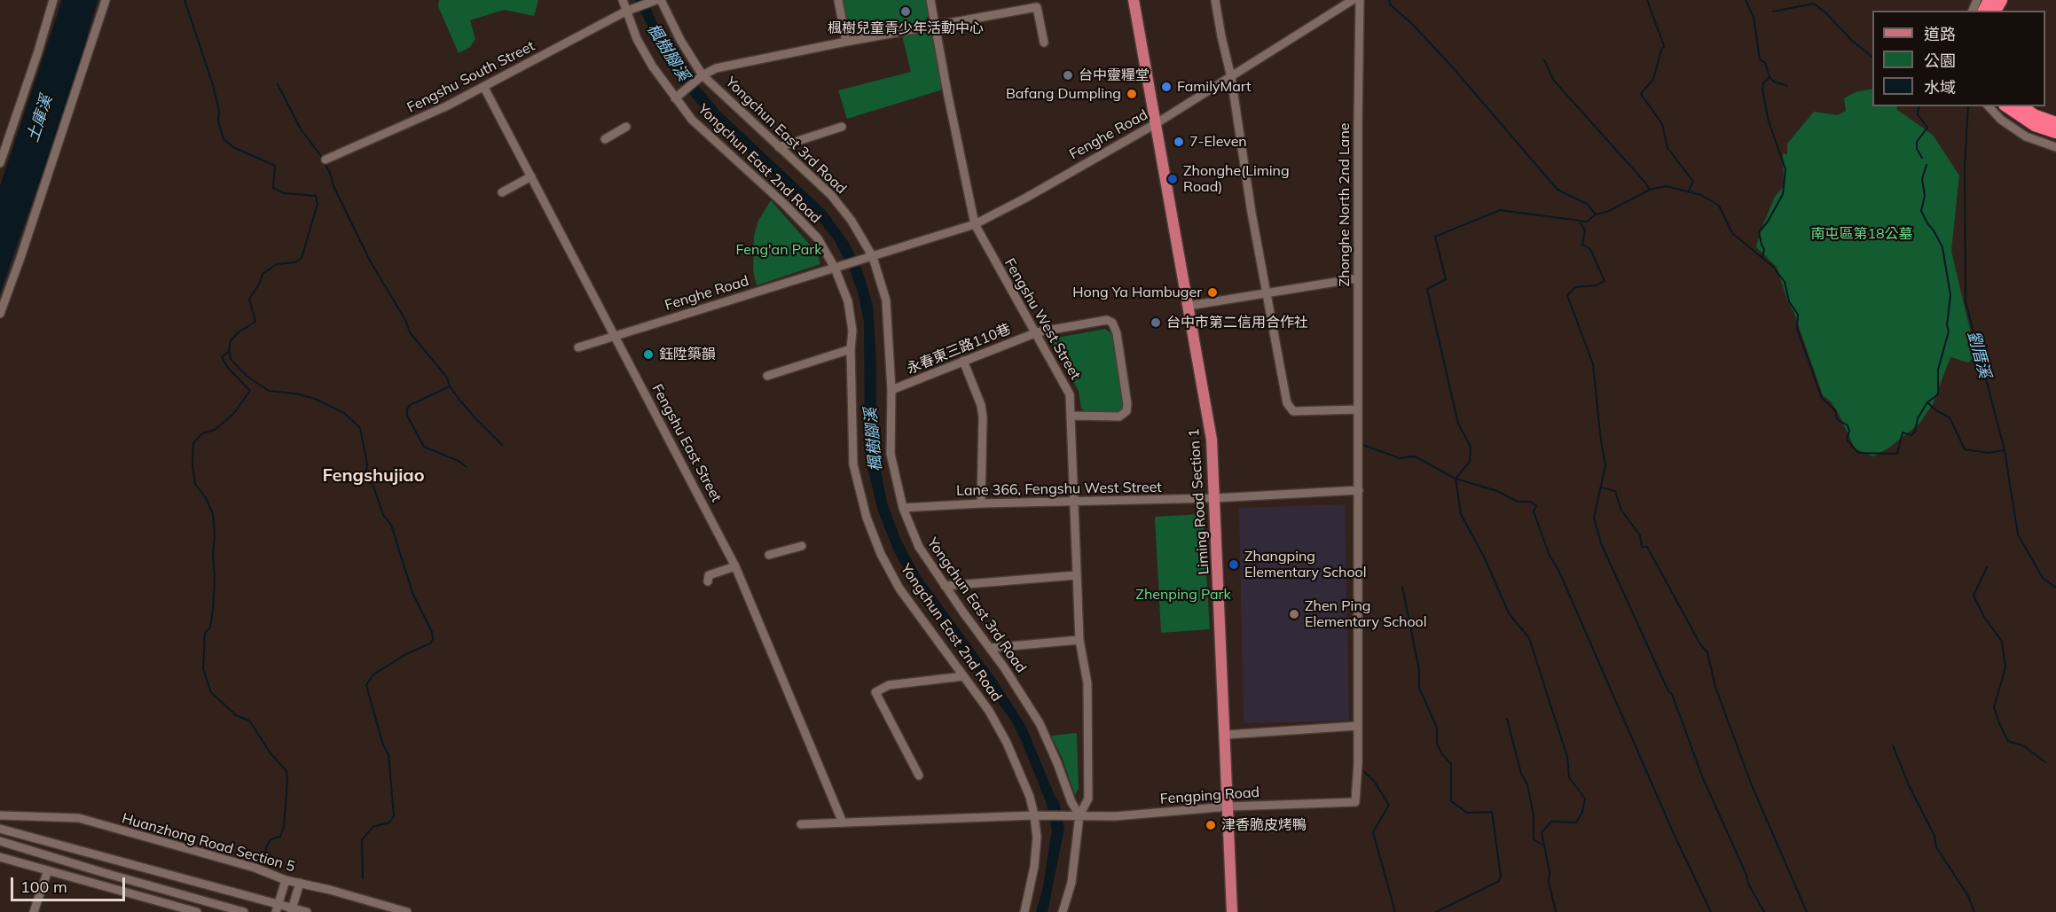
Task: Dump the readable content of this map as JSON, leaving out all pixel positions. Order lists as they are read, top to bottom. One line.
{"streets":{"main road":["Liming Road Section 1"],"street":["Fengshu South Street","Fenghe Road","Yongchun East 3rd Road","Yongchun East 2nd Road","Zhonghe North 2nd Lane","Fengshu West Street","永春東三路110巷","Fengshu East Street","Lane 366, Fengshu West Street","Fengping Road","Huanzhong Road Section 5"]},"crossings":[["Fengshu South Street","Yongchun East 2nd Road"],["Fengshu South Street","Fengshu East Street"],["Fenghe Road","Yongchun East 3rd Road"],["Fenghe Road","Yongchun East 2nd Road"],["Fenghe Road","Fengshu West Street"],["Fenghe Road","Fengshu East Street"],["Fenghe Road","Liming Road Section 1"],["Yongchun East 3rd Road","Fengshu West Street"],["Yongchun East 3rd Road","永春東三路110巷"],["Yongchun East 3rd Road","Lane 366, Fengshu West Street"],["Yongchun East 3rd Road","Fengping Road"],["Yongchun East 2nd Road","Fengping Road"],["Zhonghe North 2nd Lane","Lane 366, Fengshu West Street"],["Zhonghe North 2nd Lane","Fengping Road"],["Fengshu West Street","永春東三路110巷"],["Fengshu West Street","Lane 366, Fengshu West Street"],["Fengshu West Street","Fengping Road"],["Lane 366, Fengshu West Street","Liming Road Section 1"],["Liming Road Section 1","Fengping Road"]],"districts":["Fengshujiao"],"water":["楓樹腳溪","土庫溪","劉厝溪"],"parks":["南屯區第18公墓","Feng'an Park","Zhenping Park"],"places":["楓樹兒童青少年活動中心","台中靈糧堂","FamilyMart","Bafang Dumpling","7-Eleven","Zhonghe(Liming Road)","Hong Ya Hambuger","台中市第二信用合作社","鈺陞築韻","Zhangping Elementary School","Zhen Ping Elementary School","津香脆皮烤鴨"],"legend":["道路","公園","水域"],"scale_bar":"100 m"}
